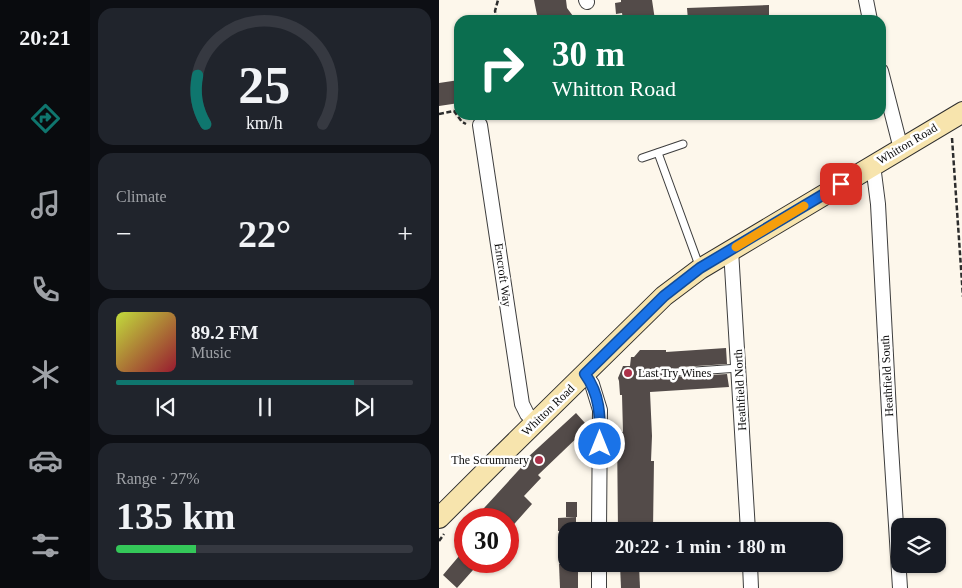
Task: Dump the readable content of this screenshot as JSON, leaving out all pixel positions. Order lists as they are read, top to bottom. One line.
{"streets":{"main road":["Whitton Road"],"street":["Erncroft Way","Heathfield South","Heathfield North"]},"crossings":[["Whitton Road","Erncroft Way"],["Whitton Road","Heathfield South"],["Whitton Road","Heathfield North"]],"places":["Last Try Wines","The Scrummery"],"page":{"tabs":"20:21","turn":["30 m","Whitton Road"],"tile":["Climate",["Range · 27%","135 km"]],"heat":["−","22°","+"],"song":["89.2 FM","Music"],"limit":"30","trip":"20:22 · 1 min · 180 m","gauge":["25","km/h"]}}
